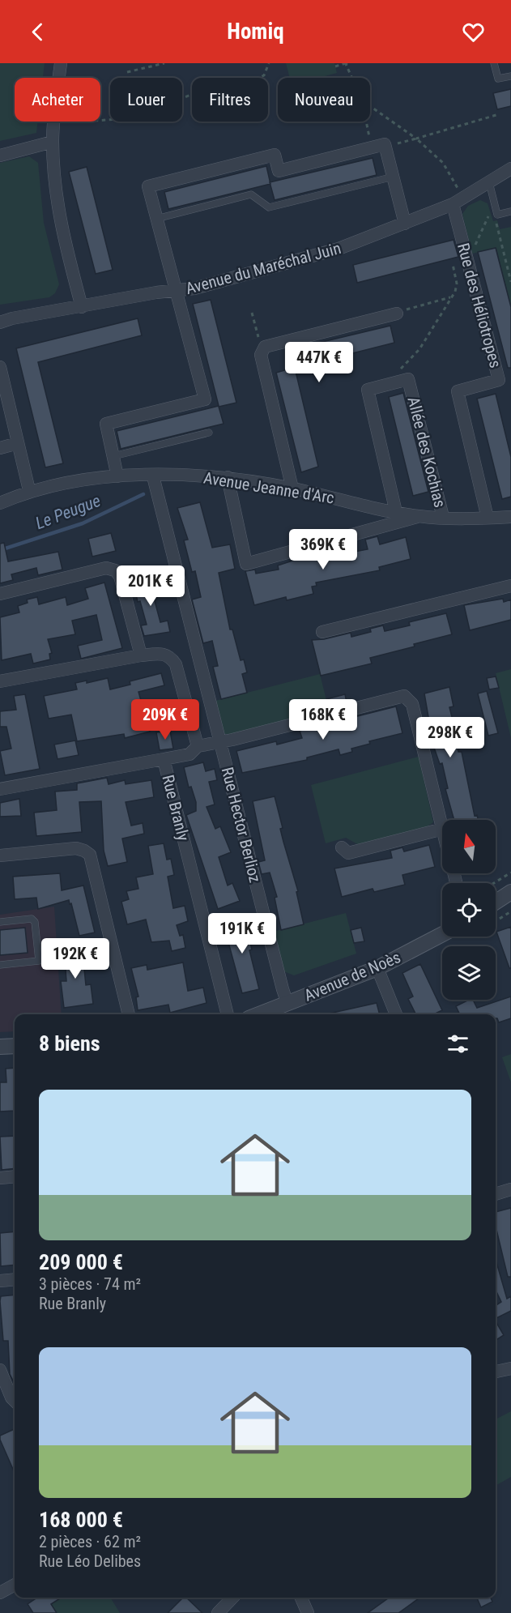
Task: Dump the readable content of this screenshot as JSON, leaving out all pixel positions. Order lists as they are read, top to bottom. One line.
{"streets":{"street":["Avenue du Maréchal Juin","Rue des Héliotropes","Allée des Kochias","Avenue Jeanne d'Arc","Rue Branly","Rue Hector Berlioz","Avenue de Noès"]},"crossings":[["Avenue du Maréchal Juin","Rue des Héliotropes"],["Rue des Héliotropes","Avenue Jeanne d'Arc"],["Allée des Kochias","Avenue Jeanne d'Arc"],["Avenue Jeanne d'Arc","Rue Hector Berlioz"],["Rue Branly","Rue Hector Berlioz"],["Rue Hector Berlioz","Avenue de Noès"]],"water":["Le Peugue"],"north":"top","page":{"header":"Homiq","chip":["Acheter","Louer","Filtres","Nouveau"],"price":["447K €","369K €","201K €","209K €","168K €","298K €","191K €","192K €"],"heading":"8 biens","list":[{"name":"209 000 €","note":"3 pièces · 74 m² · Rue Branly"},{"name":"168 000 €","note":"2 pièces · 62 m² · Rue Léo Delibes"}]}}
